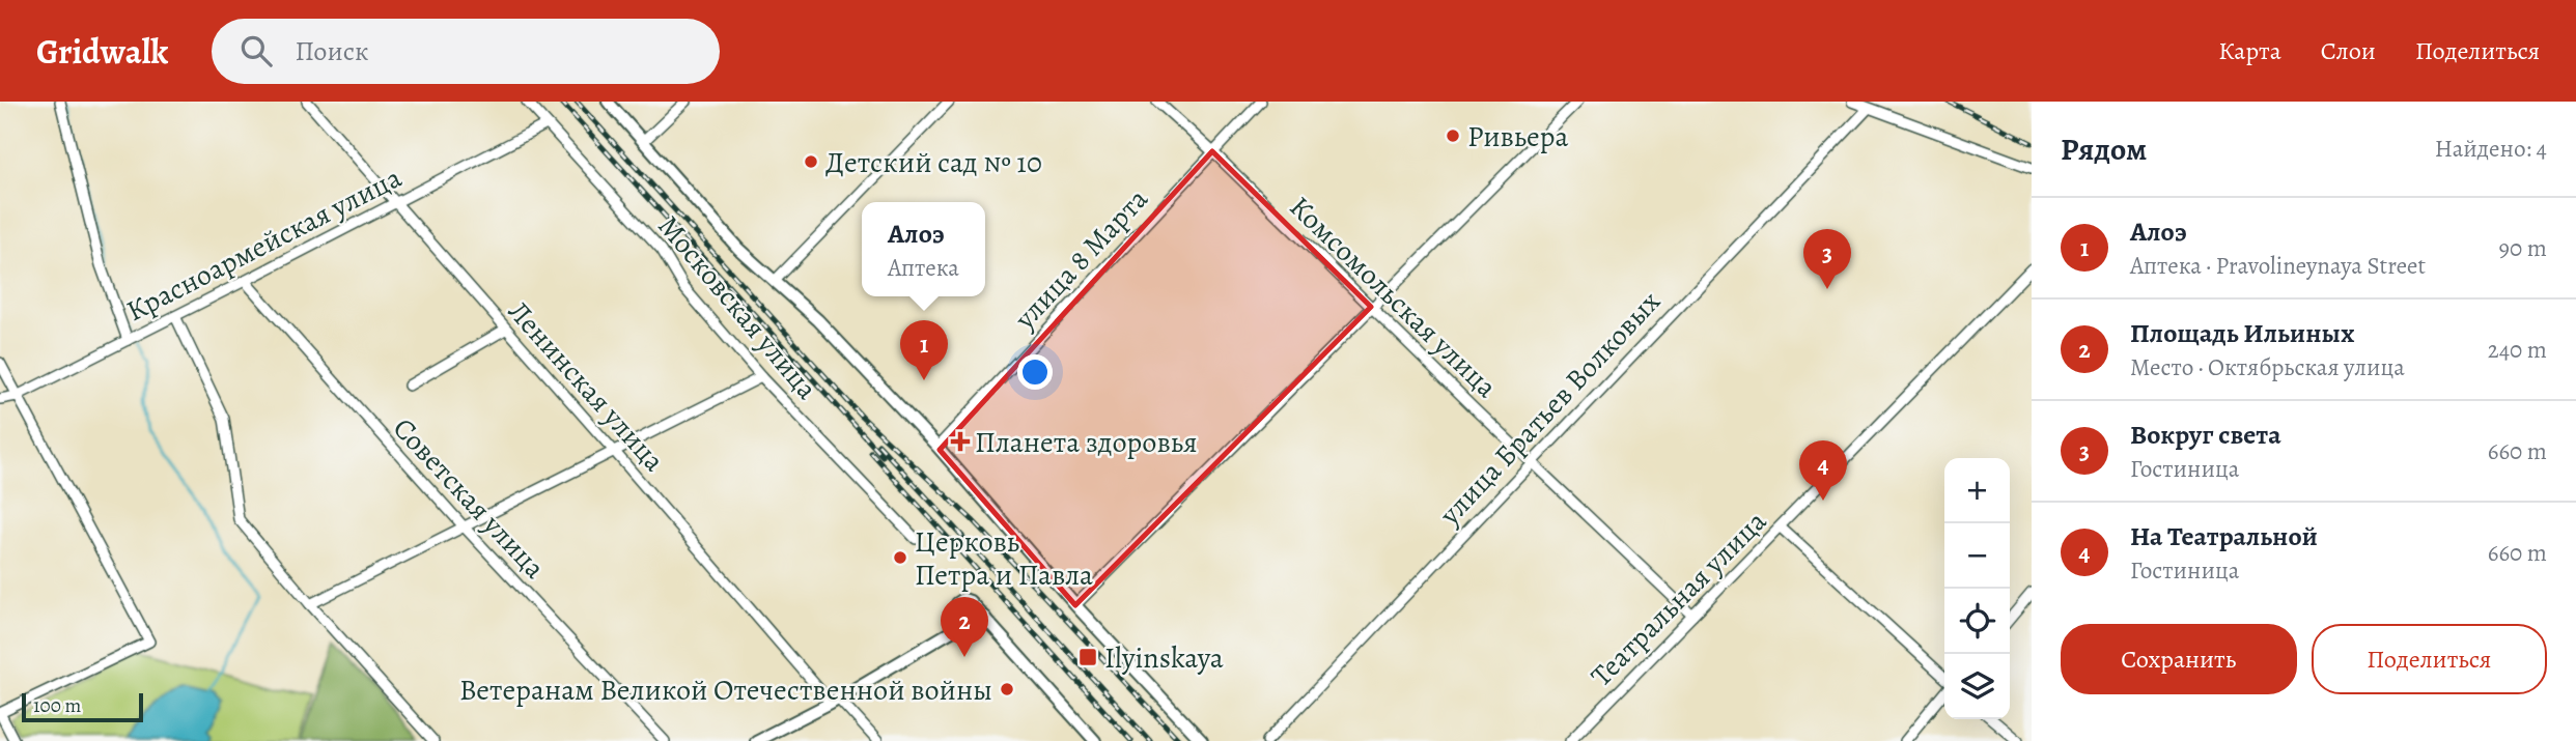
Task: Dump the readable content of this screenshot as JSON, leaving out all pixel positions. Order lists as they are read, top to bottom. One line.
{"streets":{"street":["Красноармейская улица","улица 8 Марта","Комсомольская улица","Московская улица","Ленинская улица","улица Братьев Волковых","Советская улица","Театральная улица"]},"crossings":[["Красноармейская улица","Московская улица"],["Красноармейская улица","Ленинская улица"],["Красноармейская улица","Советская улица"],["улица 8 Марта","Комсомольская улица"],["Комсомольская улица","улица Братьев Волковых"],["Комсомольская улица","Театральная улица"]],"places":{"other":["Ривьера","Детский сад № 10","Церковь Петра и Павла","Ветеранам Великой Отечественной войны"],"health":["Планета здоровья"],"transit":["Ilyinskaya"]},"scale_bar":"100 m","page":{"header":"Gridwalk","search":"Поиск","nav":["Карта","Слои","Поделиться"],"heading":["Рядом","Найдено: 4"],"list":[{"mark":"1","name":"Алоэ","note":"Аптека · Pravolineynaya Street","value":"90 m"},{"mark":"2","name":"Площадь Ильиных","note":"Место · Октябрьская улица","value":"240 m"},{"mark":"3","name":"Вокруг света","note":"Гостиница","value":"660 m"},{"mark":"4","name":"На Театральной","note":"Гостиница","value":"660 m"}],"popup":["Алоэ","Аптека"],"pins":["3","1","4","2"],"map_buttons":["+","−"],"buttons":["Сохранить","Поделиться"],"scale":"100 m"}}
